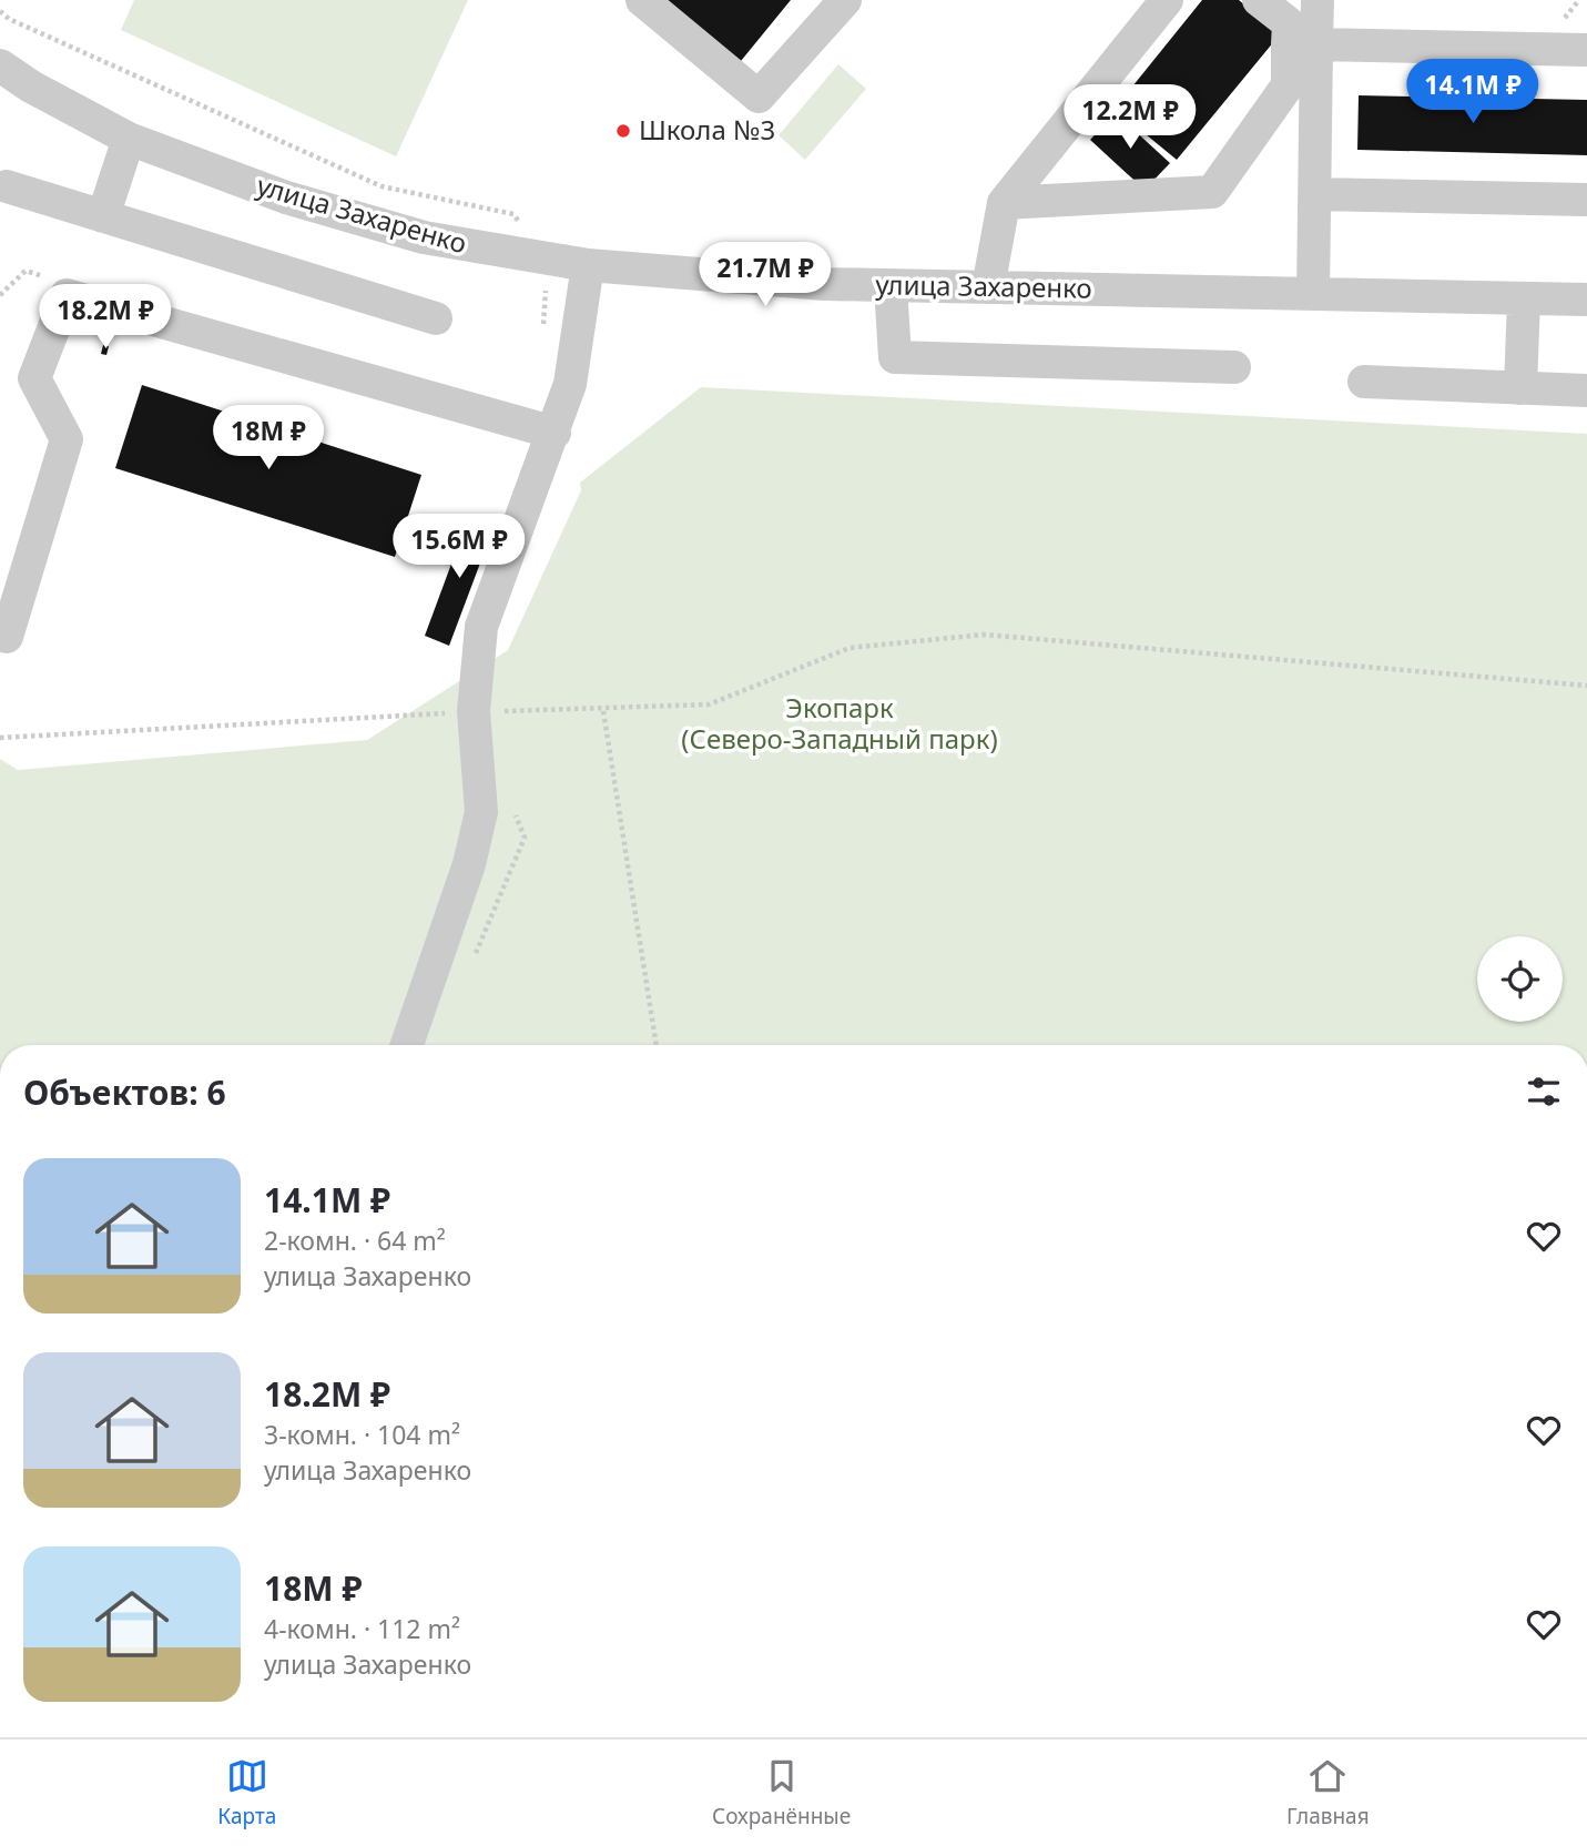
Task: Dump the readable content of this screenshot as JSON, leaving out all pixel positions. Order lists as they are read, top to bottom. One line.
{"streets":{"street":["улица Захаренко"]},"parks":["Экопарк (Северо-Западный парк)"],"places":["Школа №3"],"page":{"price":["14.1M ₽","12.2M ₽","21.7M ₽","18.2M ₽","18M ₽","15.6M ₽"],"heading":"Объектов: 6","list":[{"name":"14.1M ₽","note":"2-комн. · 64 m² · улица Захаренко"},{"name":"18.2M ₽","note":"3-комн. · 104 m² · улица Захаренко"},{"name":"18M ₽","note":"4-комн. · 112 m² · улица Захаренко"}],"tabs":["Карта","Сохранённые","Главная"]}}
